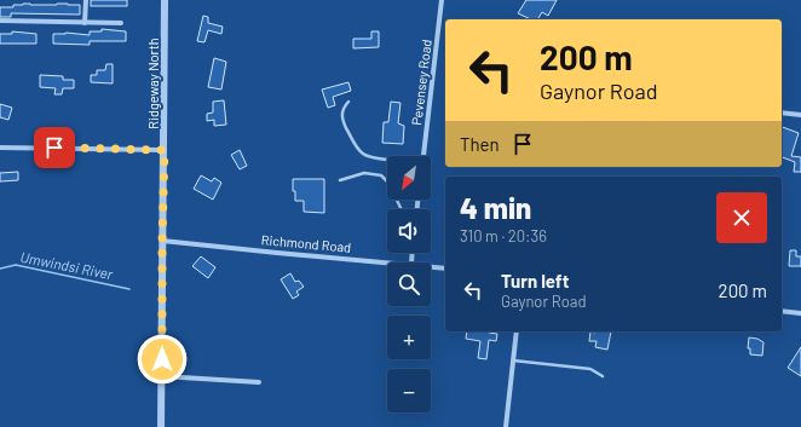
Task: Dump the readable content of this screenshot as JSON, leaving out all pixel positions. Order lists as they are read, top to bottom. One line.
{"streets":{"street":["Pevensey Road","Ridgeway North","Richmond Road"]},"crossings":[["Ridgeway North","Richmond Road"]],"water":["Umwindsi River"],"north":"bottom left","page":{"turn":["200 m","Gaynor Road"],"then":"Then","map_buttons":["+","−"],"heading":["4 min","310 m · 20:36"],"list":[{"name":"Turn left","note":"Gaynor Road","value":"200 m"}]}}
